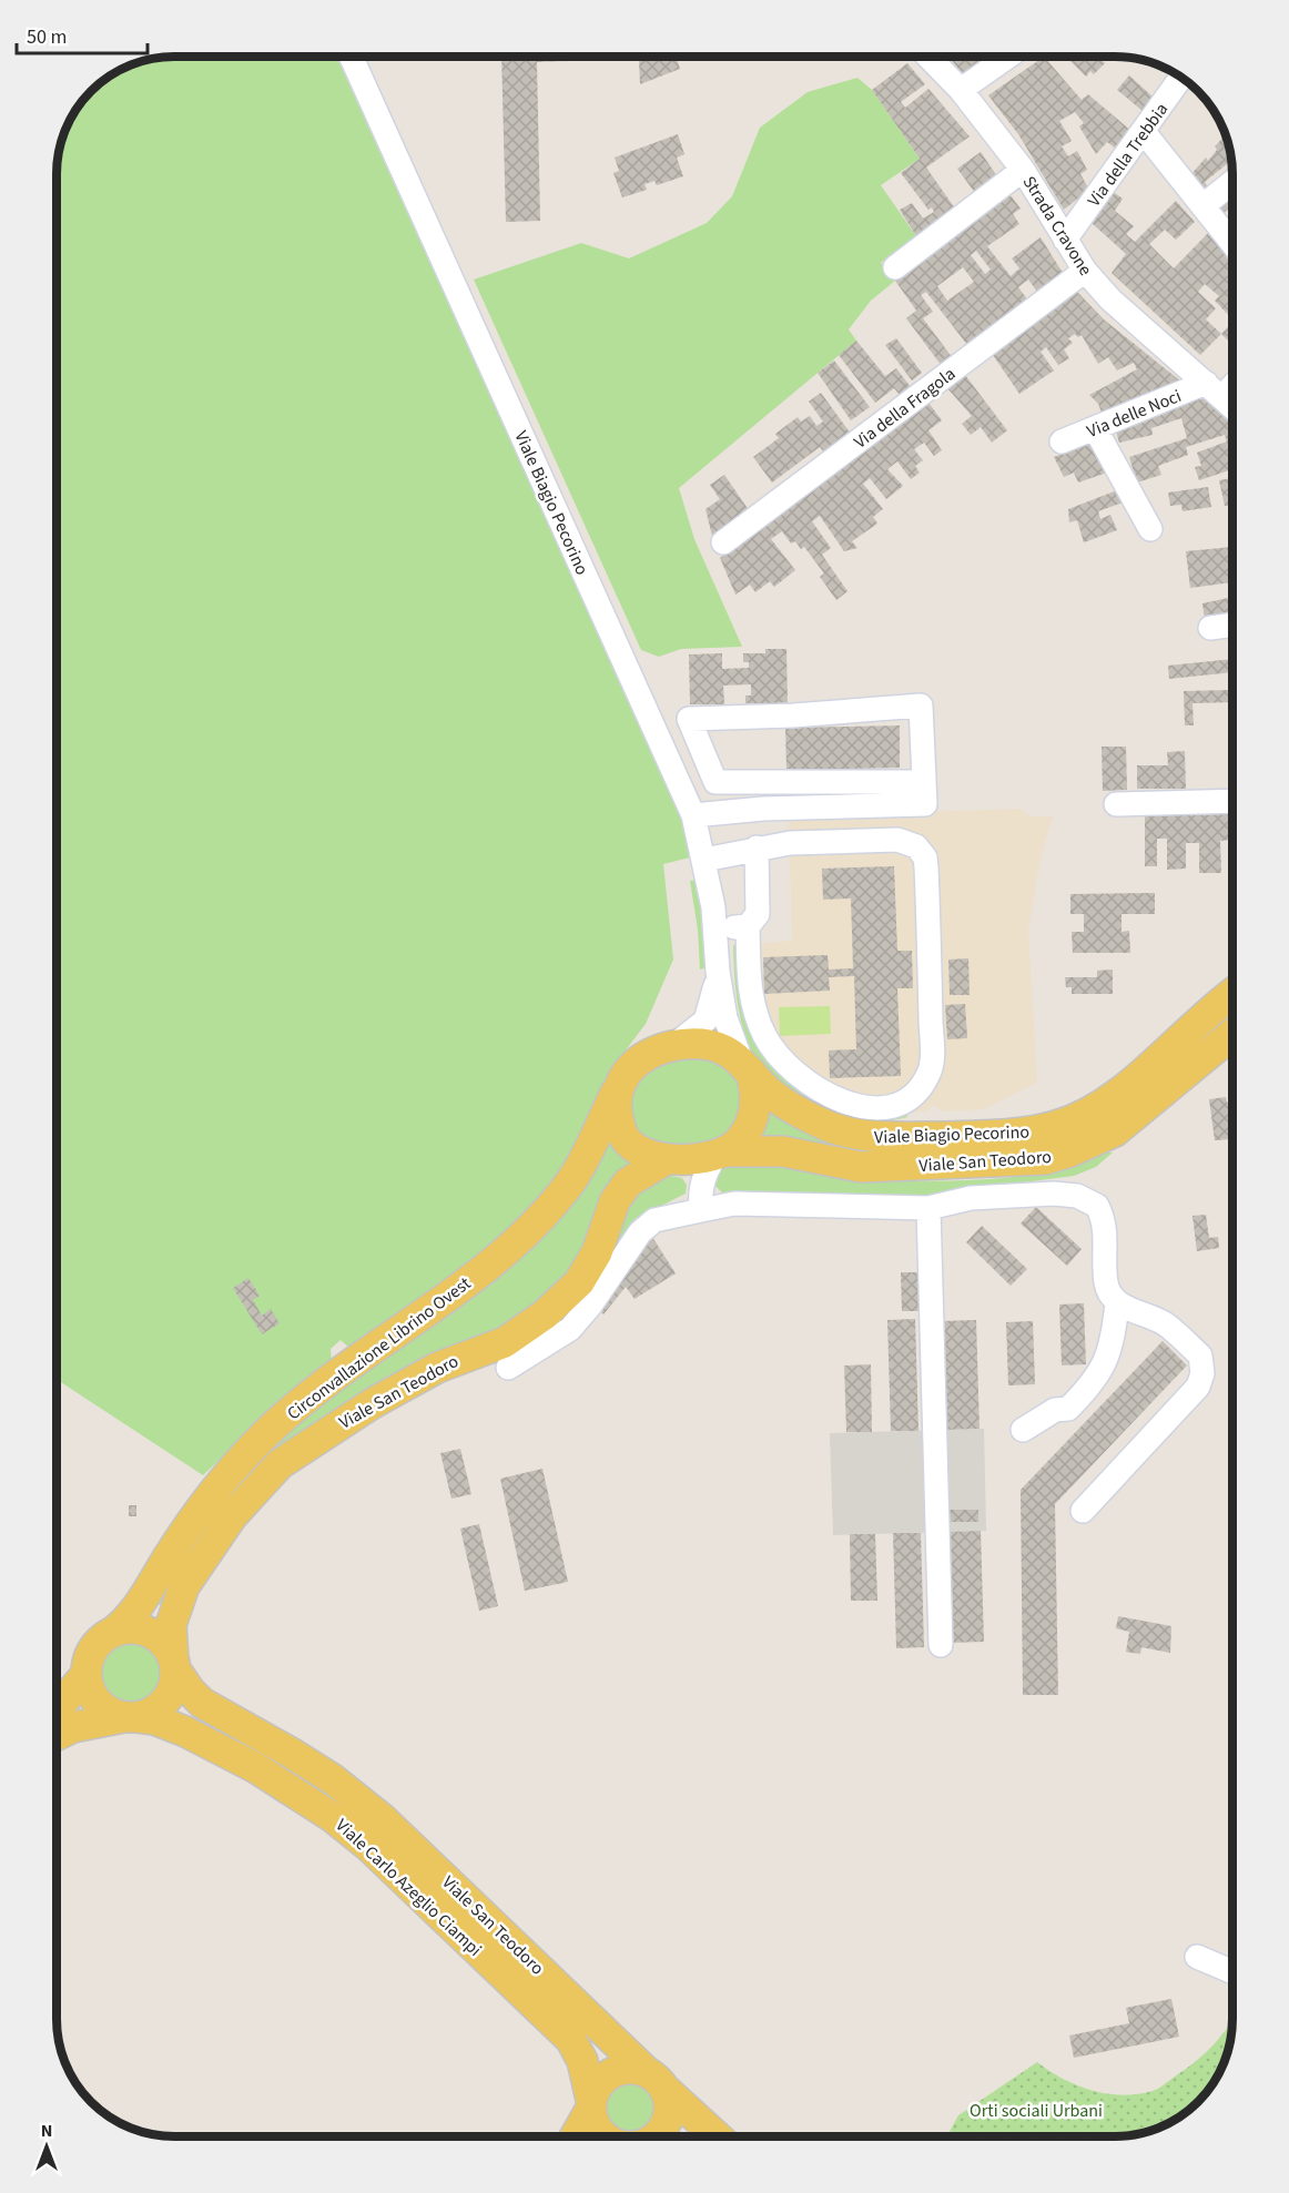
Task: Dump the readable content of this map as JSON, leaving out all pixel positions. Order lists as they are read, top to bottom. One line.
{"streets":{"main road":["Viale Biagio Pecorino","Viale San Teodoro","Circonvallazione Librino Ovest","Viale Carlo Azeglio Ciampi"],"street":["Via della Trebbia","Strada Cravone","Via della Fragola","Via delle Noci"]},"crossings":[["Via della Trebbia","Strada Cravone"],["Strada Cravone","Via della Fragola"],["Strada Cravone","Via delle Noci"],["Viale Biagio Pecorino","Viale San Teodoro"],["Viale Biagio Pecorino","Circonvallazione Librino Ovest"],["Viale San Teodoro","Circonvallazione Librino Ovest"],["Viale San Teodoro","Viale Carlo Azeglio Ciampi"],["Circonvallazione Librino Ovest","Viale Carlo Azeglio Ciampi"]],"parks":["Orti sociali Urbani"],"scale_bar":"50 m","north":"top"}
